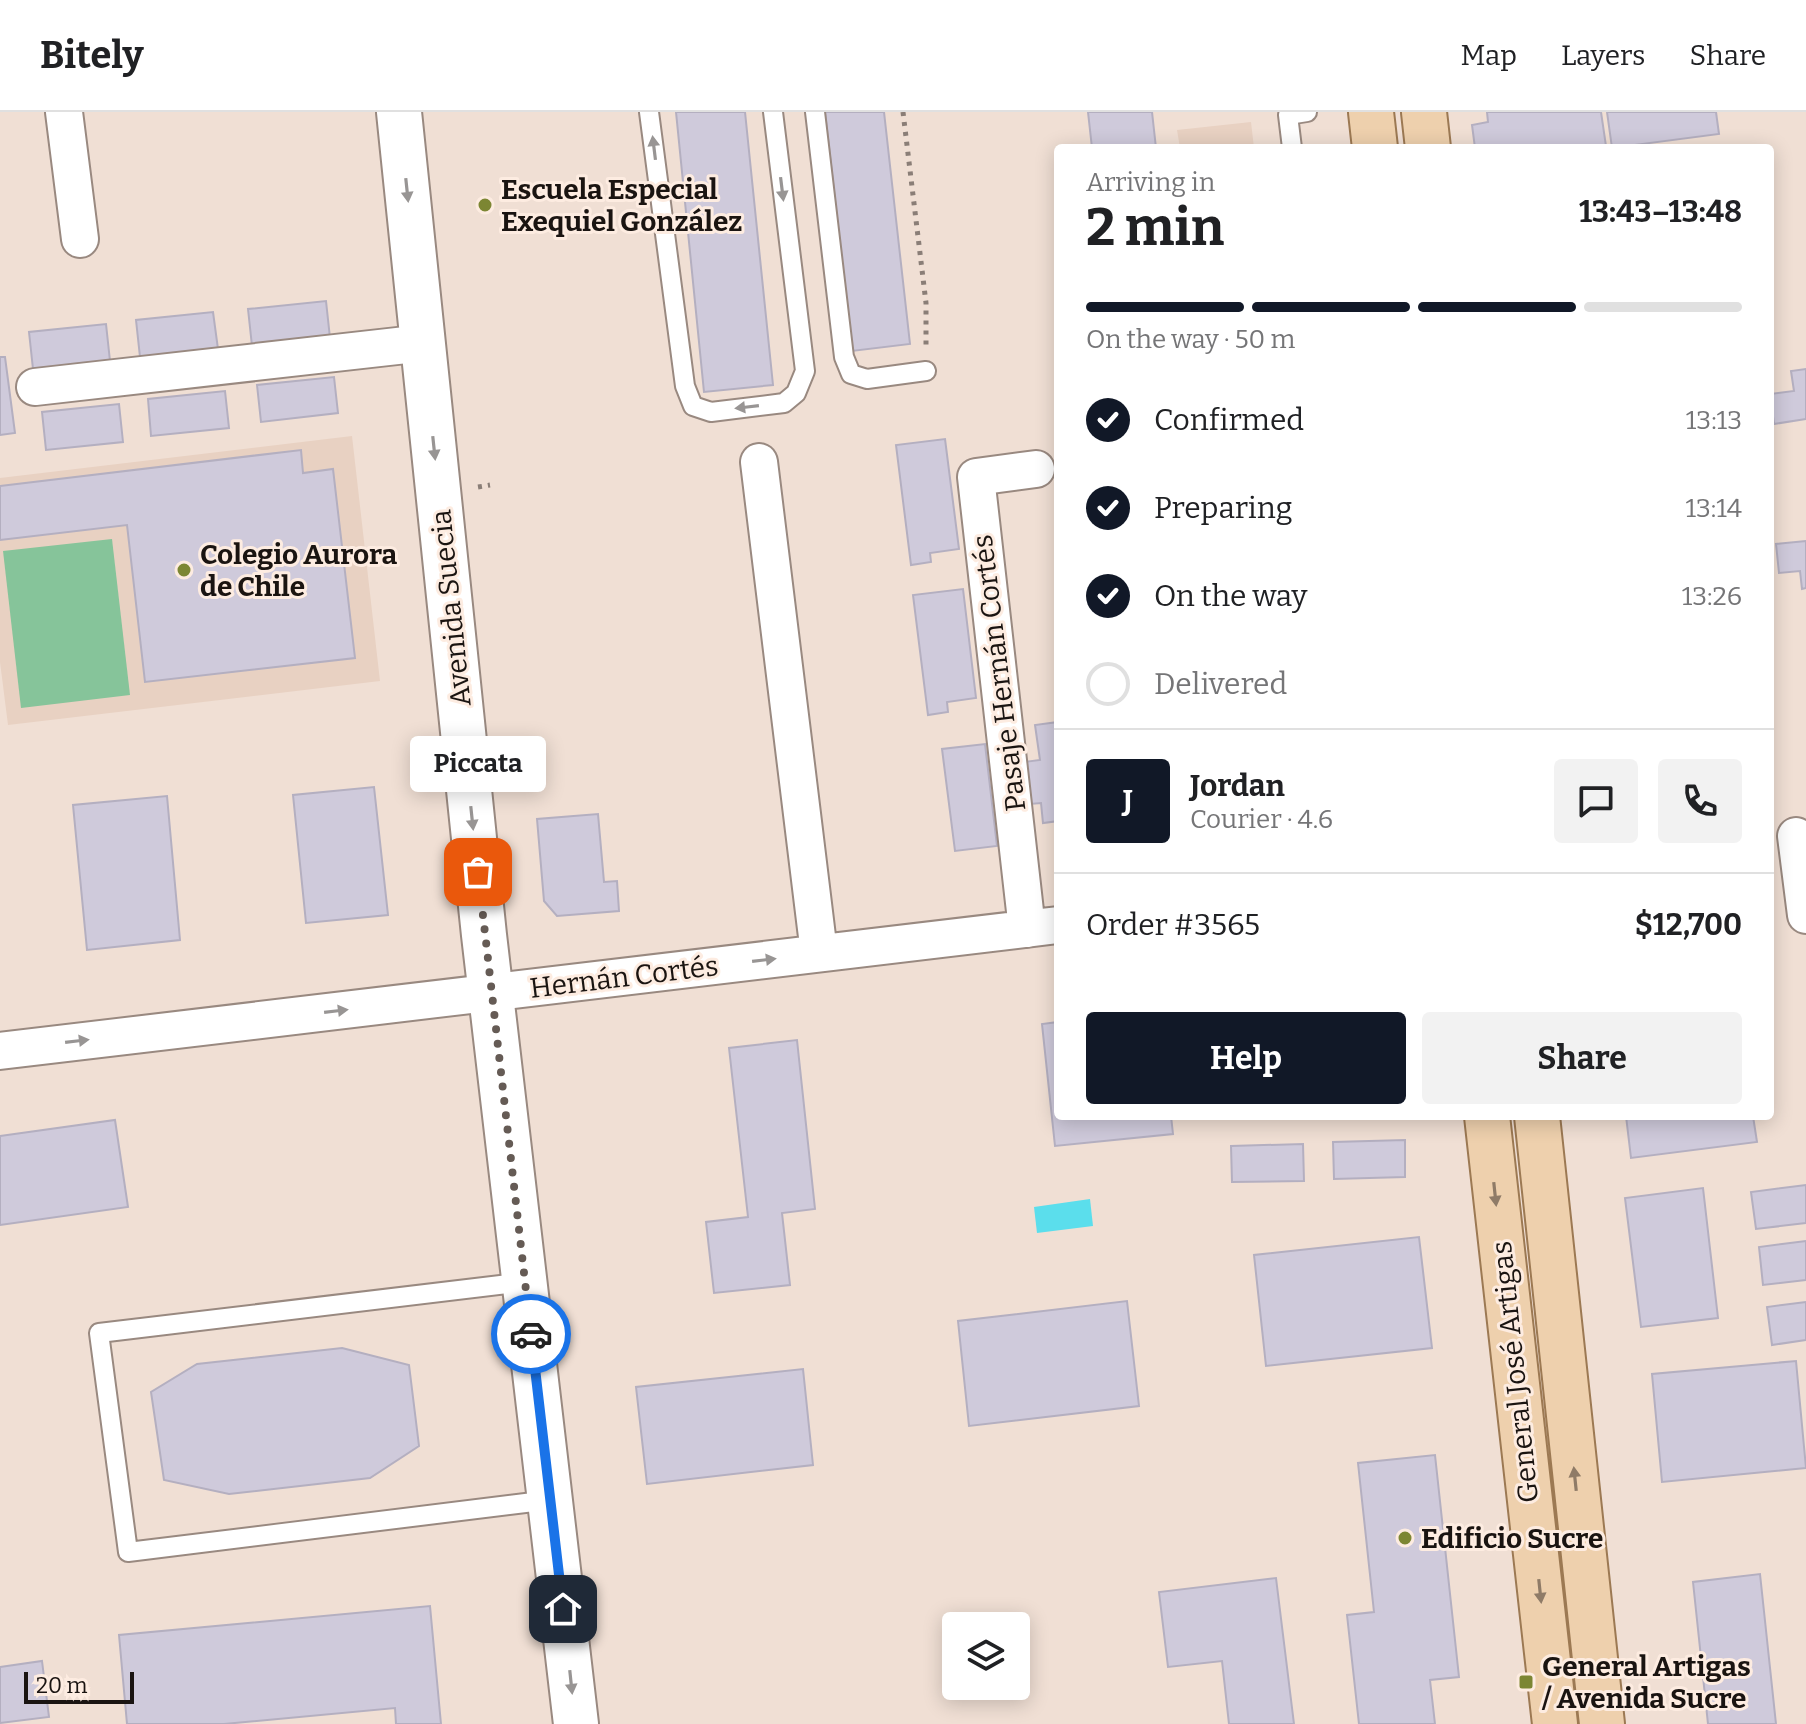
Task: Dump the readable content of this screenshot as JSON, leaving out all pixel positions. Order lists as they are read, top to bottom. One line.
{"streets":{"main road":["General José Artigas"],"street":["Avenida Suecia","Pasaje Hernán Cortés","Hernán Cortés"]},"crossings":[["Avenida Suecia","Hernán Cortés"],["Pasaje Hernán Cortés","Hernán Cortés"]],"one_way":["Hernán Cortés"],"places":{"other":["Escuela Especial Exequiel González","Colegio Aurora de Chile","Piccata","Edificio Sucre"],"transit":["General Artigas / Avenida Sucre"]},"scale_bar":"20 m","page":{"header":"Bitely","nav":["Map","Layers","Share"],"heading":["2 min","Arriving in","13:43–13:48"],"panel":["Jordan","Courier · 4.6","Order #3565","$12,700"],"bar":"On the way · 50 m","list":[["Confirmed","13:13"],["Preparing","13:14"],["On the way","13:26"],"Delivered"],"bubble":"Piccata","round":"J","buttons":["Help","Share"],"scale":"20 m"}}
